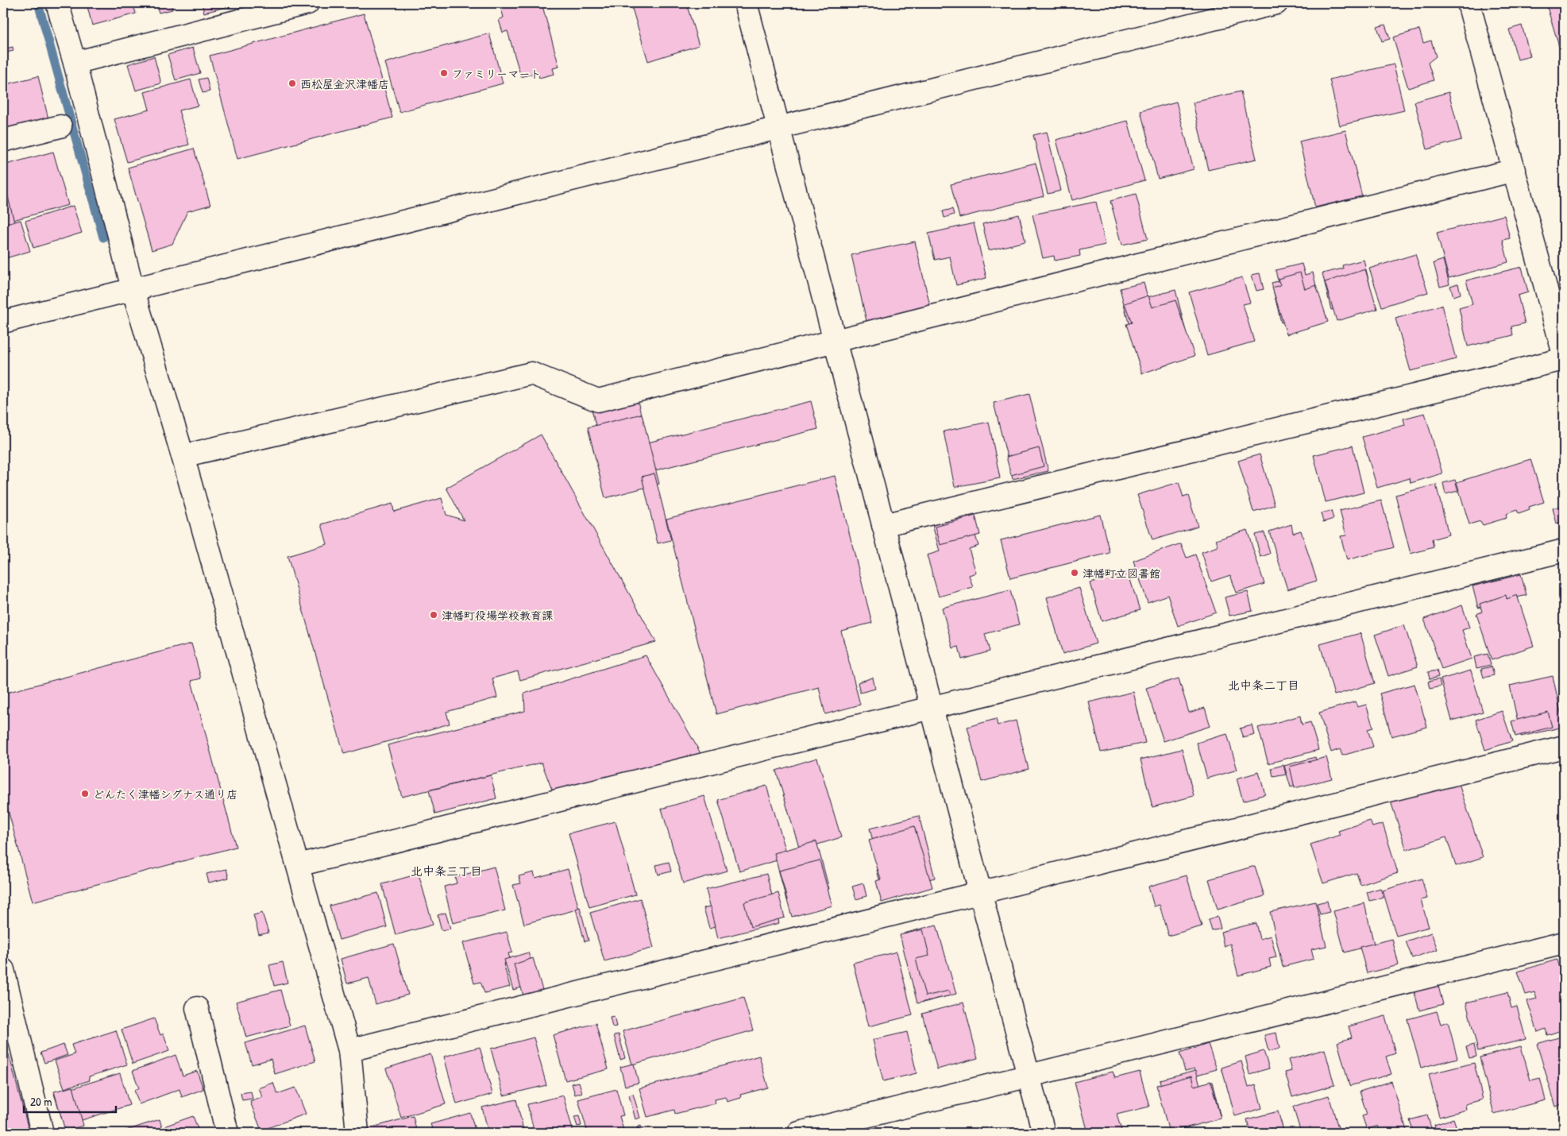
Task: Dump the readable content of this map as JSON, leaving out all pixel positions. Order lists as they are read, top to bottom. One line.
{"districts":["北中条二丁目","北中条三丁目"],"places":["ファミリーマート","西松屋金沢津幡店","津幡町立図書館","津幡町役場学校教育課","どんたく津幡シグナス通り店"],"scale_bar":"20 m"}
